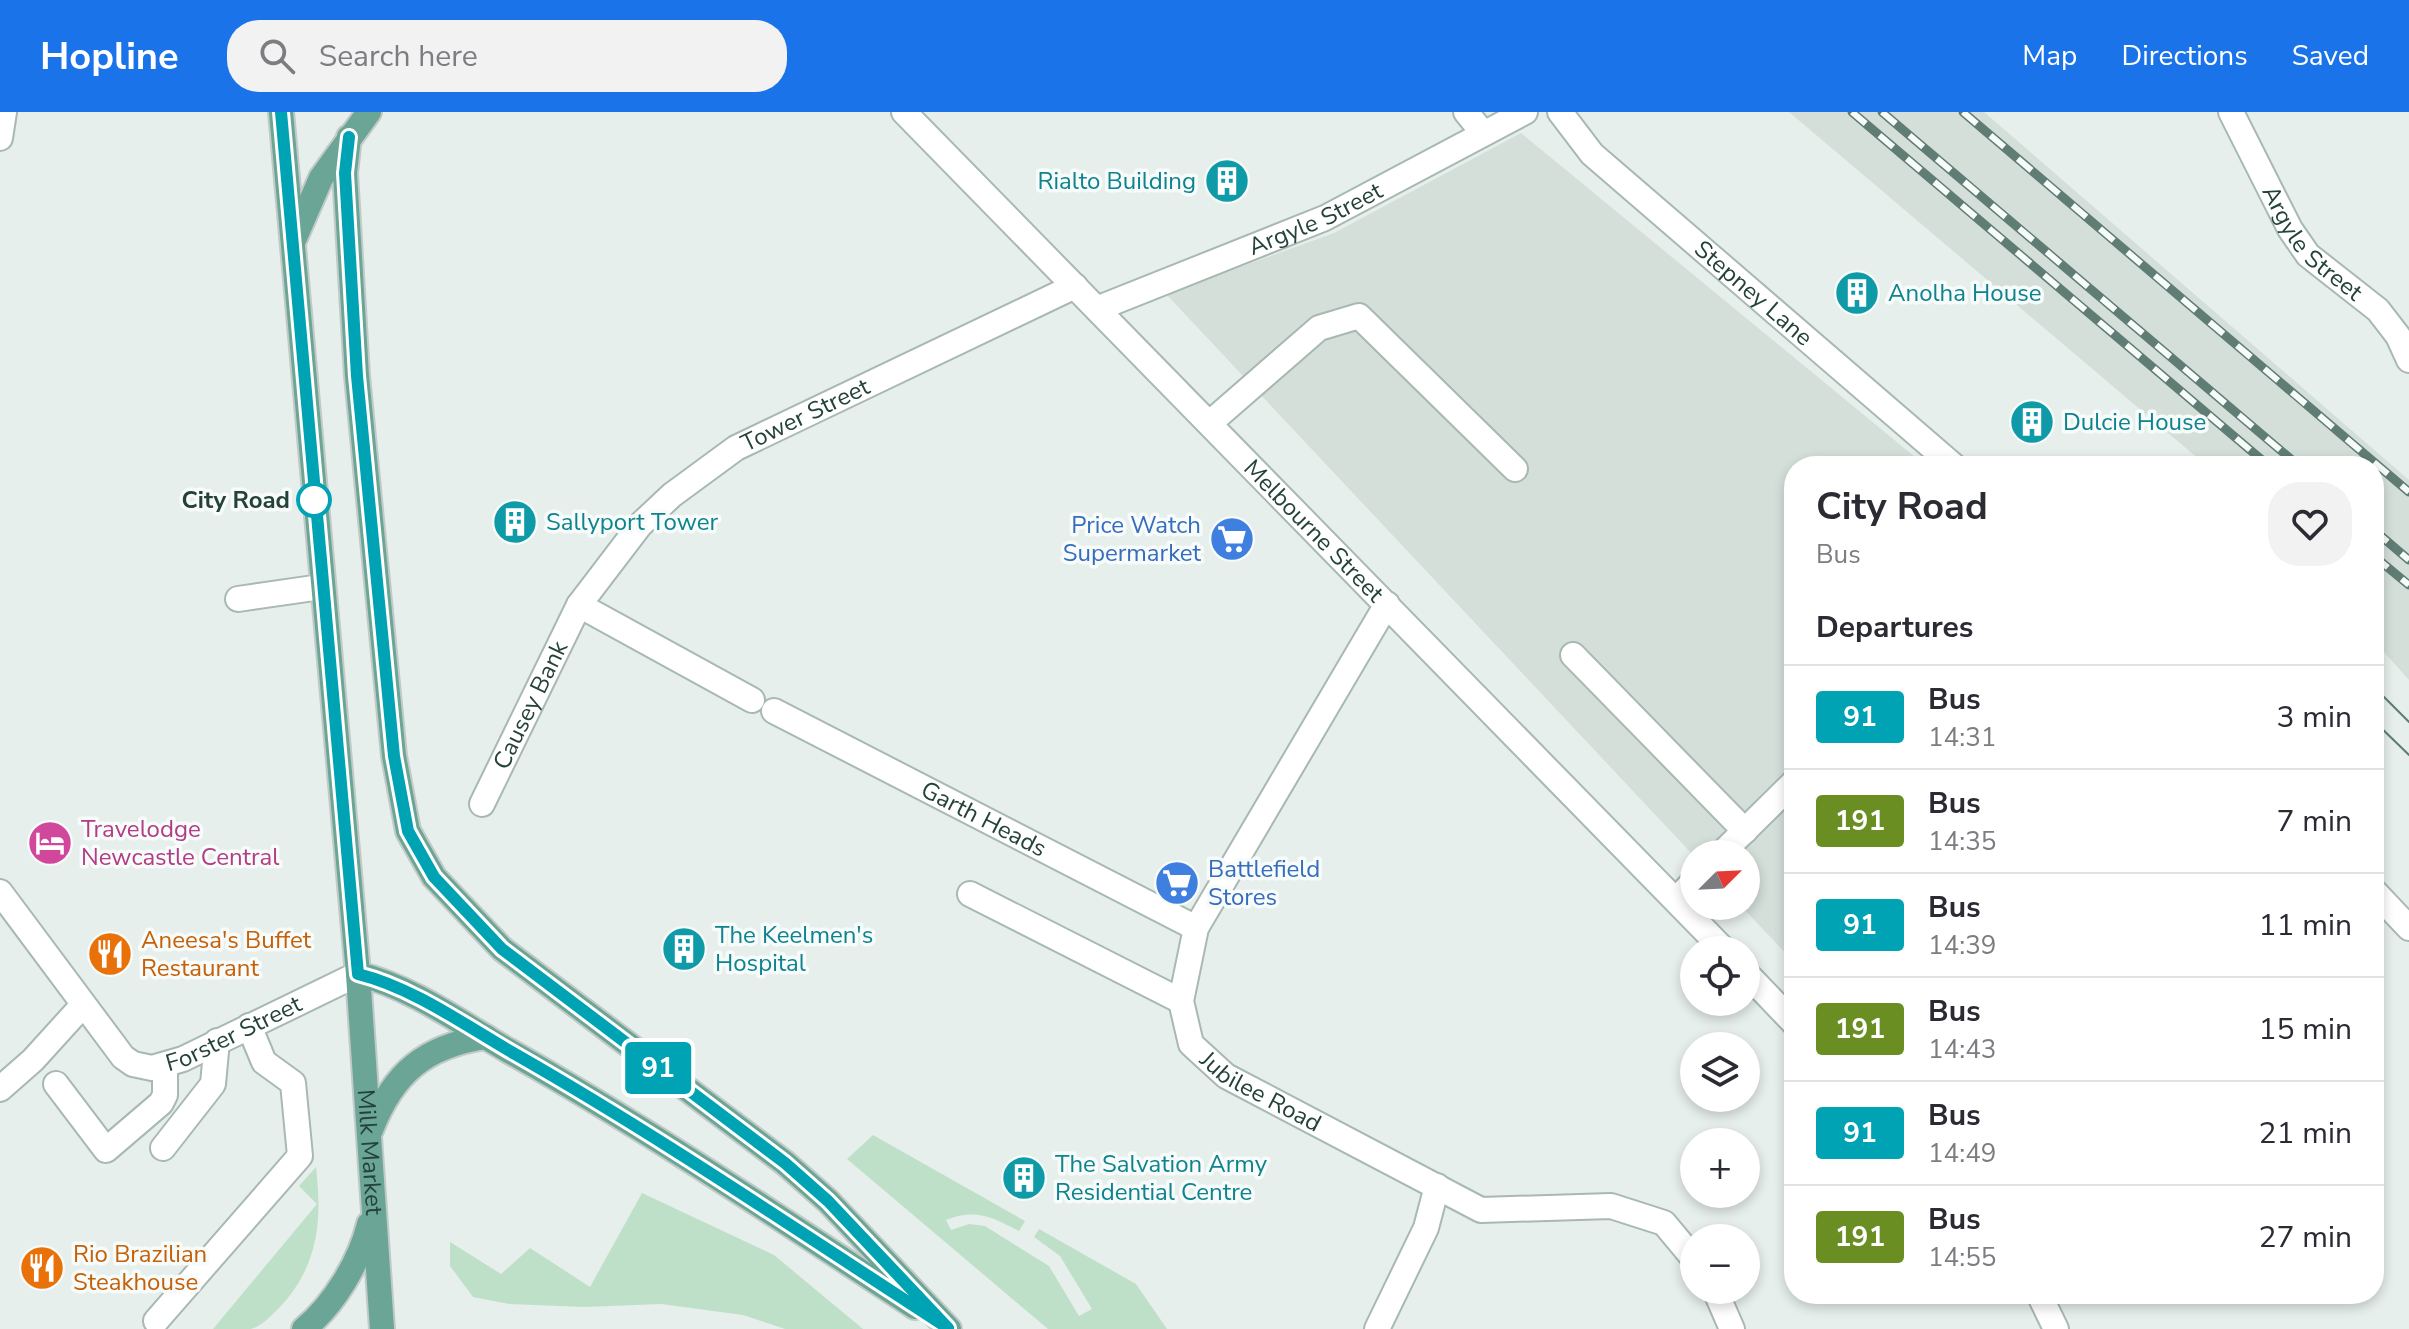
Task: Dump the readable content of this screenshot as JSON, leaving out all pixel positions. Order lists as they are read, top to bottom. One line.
{"streets":{"main road":["Milk Market"],"street":["Argyle Street","Stepney Lane","Tower Street","Melbourne Street","Causey Bank","Garth Heads","Forster Street","Jubilee Road"]},"crossings":[["Argyle Street","Melbourne Street"],["Tower Street","Melbourne Street"],["Tower Street","Causey Bank"],["Tower Street","Garth Heads"],["Melbourne Street","Jubilee Road"],["Causey Bank","Garth Heads"],["Garth Heads","Jubilee Road"],["Forster Street","Milk Market"]],"places":{"building":["Rialto Building","Anolha House","Dulcie House","Sallyport Tower","The Keelmen's Hospital","The Salvation Army Residential Centre"],"other":["City Road"],"supermarket":["Price Watch Supermarket","Battlefield Stores"],"hotel":["Travelodge Newcastle Central"],"restaurant":["Aneesa's Buffet Restaurant","Rio Brazilian Steakhouse"]},"lines":["bus line 91"],"north":"top right","page":{"header":"Hopline","search":"Search here","nav":["Map","Directions","Saved"],"on_map":"91","heading":[["City Road","Bus"],"Departures"],"list":[{"mark":"91","name":"Bus","note":"14:31","value":"3 min"},{"mark":"191","name":"Bus","note":"14:35","value":"7 min"},{"mark":"91","name":"Bus","note":"14:39","value":"11 min"},{"mark":"191","name":"Bus","note":"14:43","value":"15 min"},{"mark":"91","name":"Bus","note":"14:49","value":"21 min"},{"mark":"191","name":"Bus","note":"14:55","value":"27 min"}],"map_buttons":["+","−"]}}
